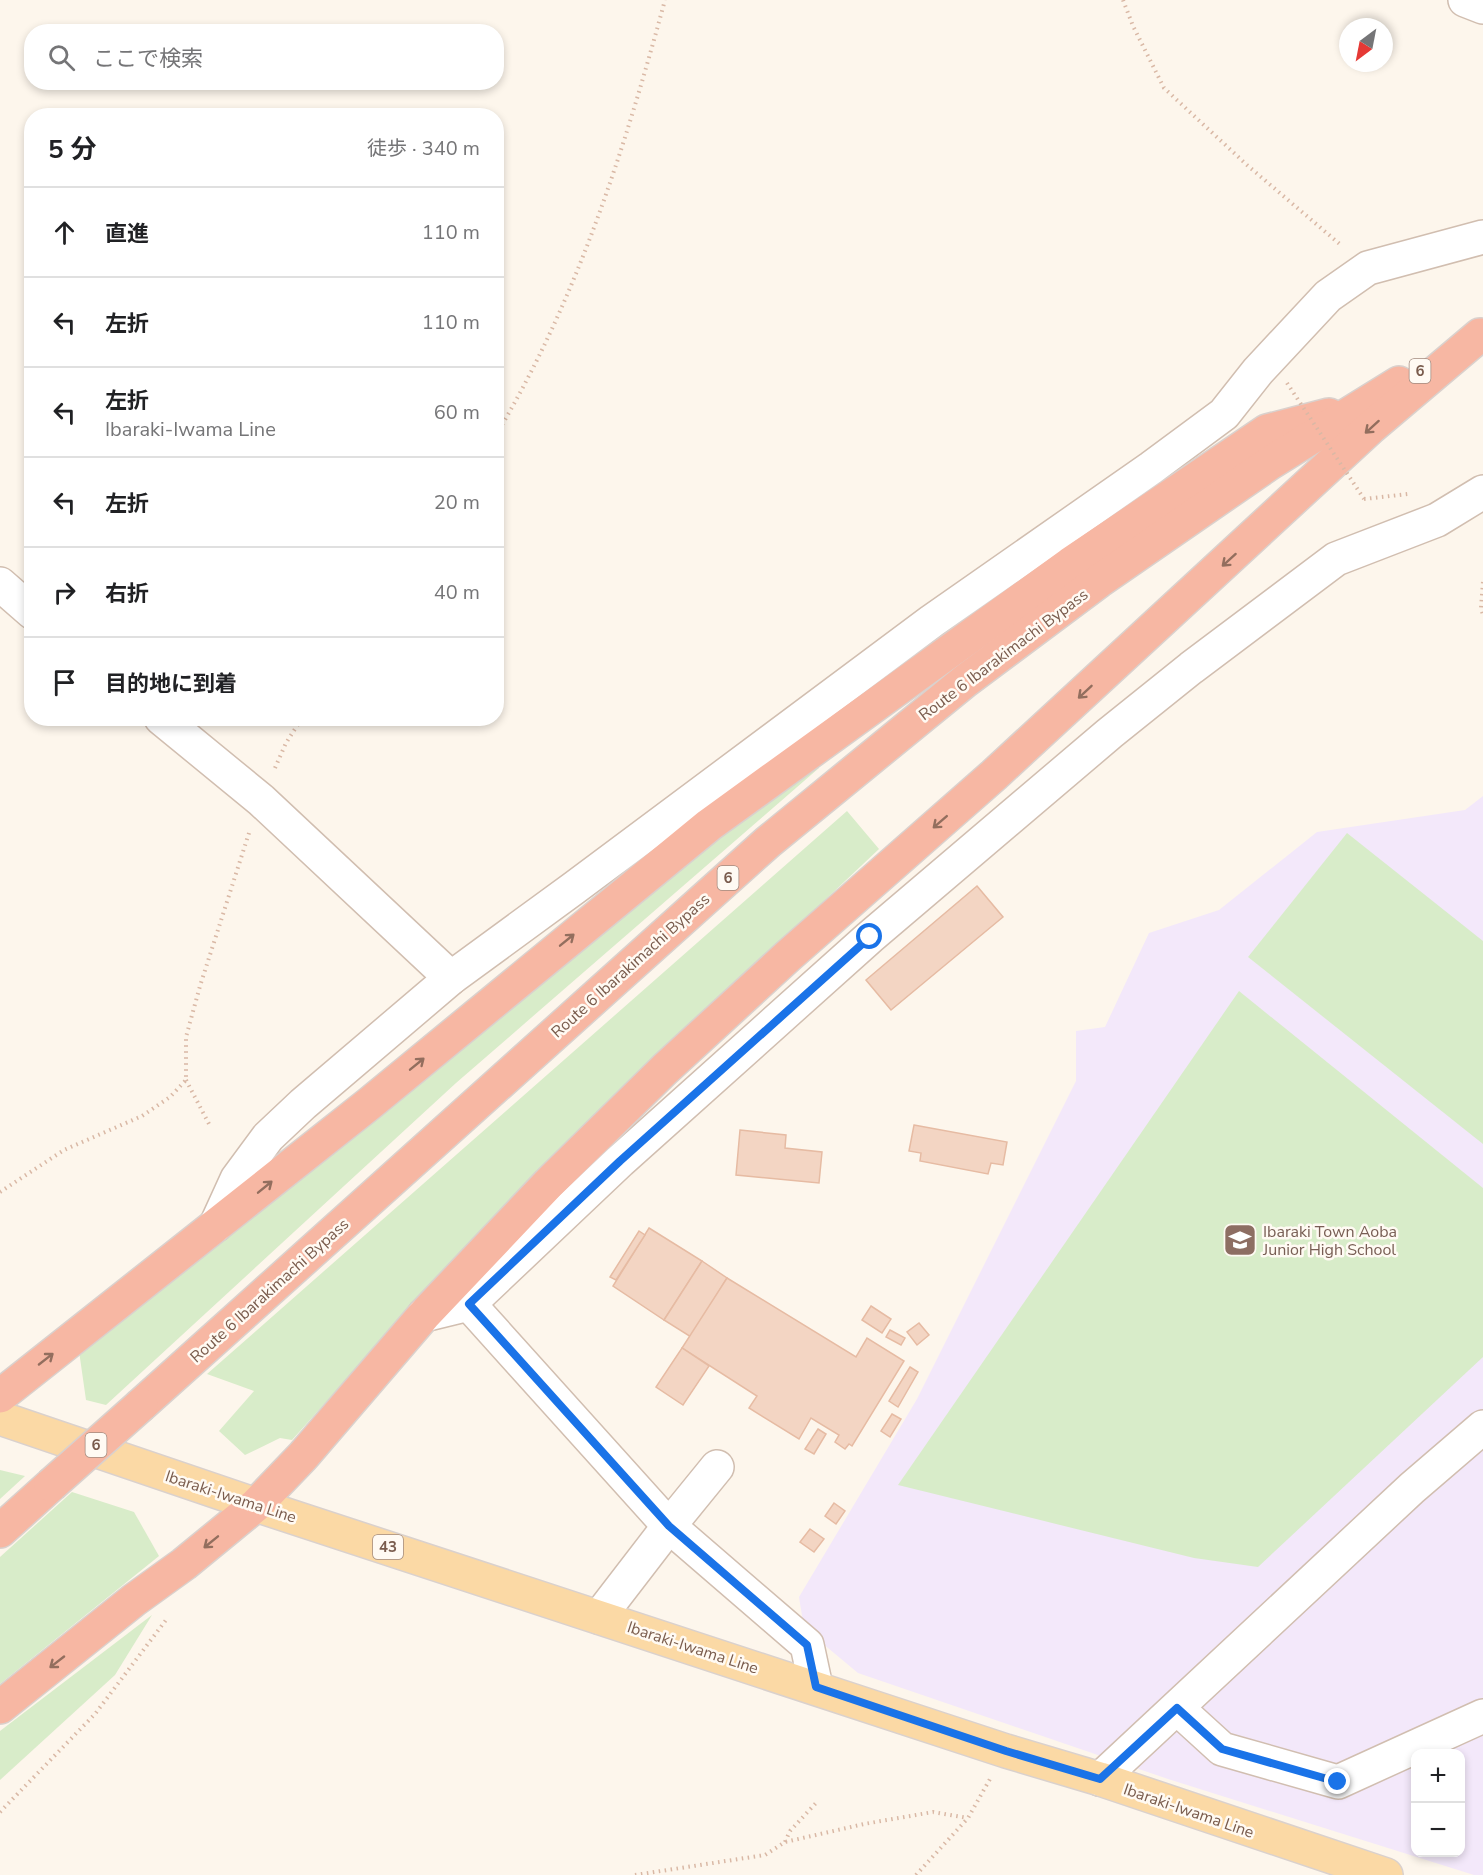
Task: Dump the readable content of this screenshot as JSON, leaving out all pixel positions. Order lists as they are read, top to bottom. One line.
{"streets":{"highway":["6","Route 6 Ibarakimachi Bypass"],"main road":["Ibaraki-Iwama Line","43"]},"places":{"school or university":["Ibaraki Town Aoba Junior High School"]},"north":"bottom left","page":{"search":"ここで検索","heading":["5 分","徒歩 · 340 m"],"list":[["直進","110 m"],["左折","110 m"],["左折","Ibaraki-Iwama Line","60 m"],["左折","20 m"],["右折","40 m"],"目的地に到着"],"map_buttons":["+","−"]}}
